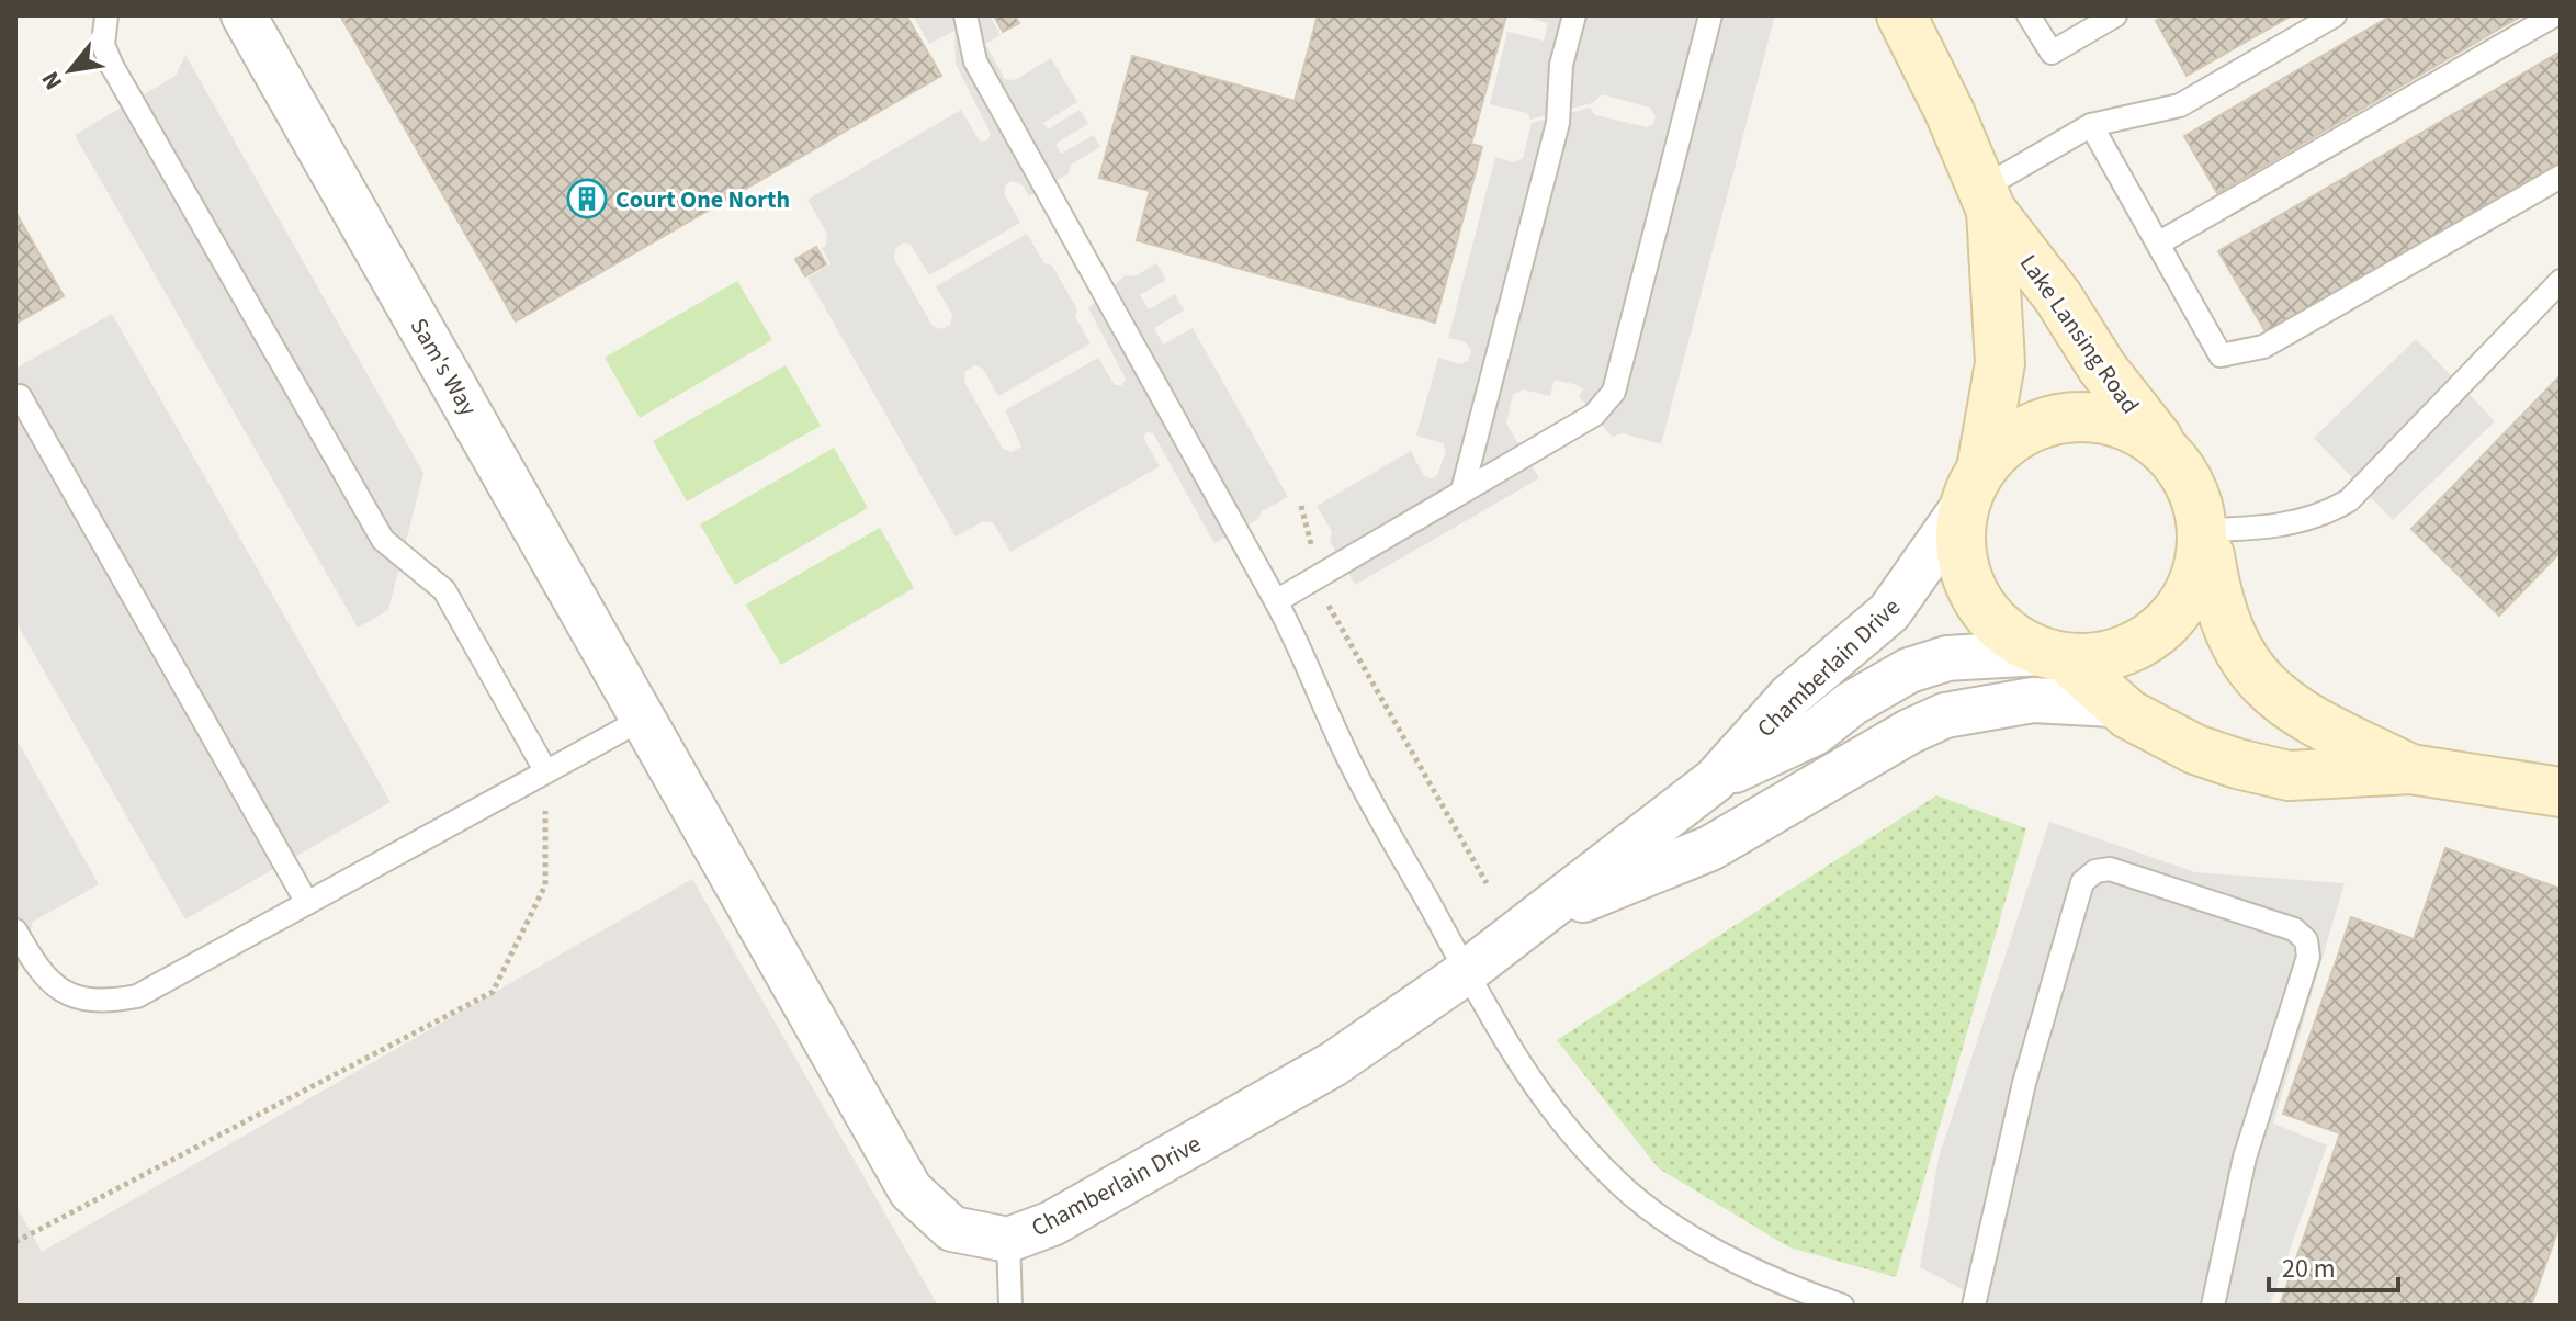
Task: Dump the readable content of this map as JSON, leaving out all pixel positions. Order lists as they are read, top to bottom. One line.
{"streets":{"main road":["Lake Lansing Road"],"street":["Sam's Way","Chamberlain Drive"]},"crossings":[["Lake Lansing Road","Chamberlain Drive"],["Sam's Way","Chamberlain Drive"]],"places":{"building":["Court One North"]},"scale_bar":"20 m","north":"bottom left"}
